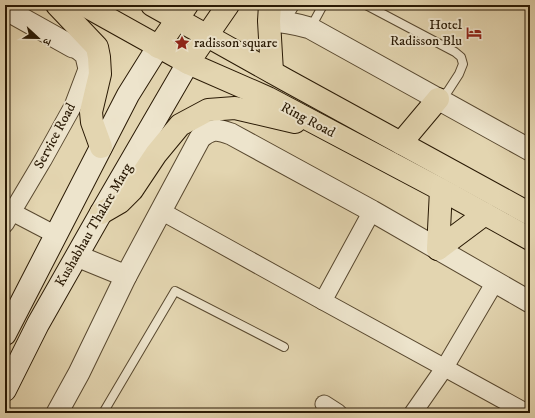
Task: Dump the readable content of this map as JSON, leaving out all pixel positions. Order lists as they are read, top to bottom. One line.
{"streets":{"main road":["Ring Road","Kushabhau Thakre Marg"],"street":["Service Road"]},"crossings":[["Ring Road","Kushabhau Thakre Marg"]],"places":{"hotel":["Hotel Radisson Blu"],"place":["radisson square"]},"north":"right"}
